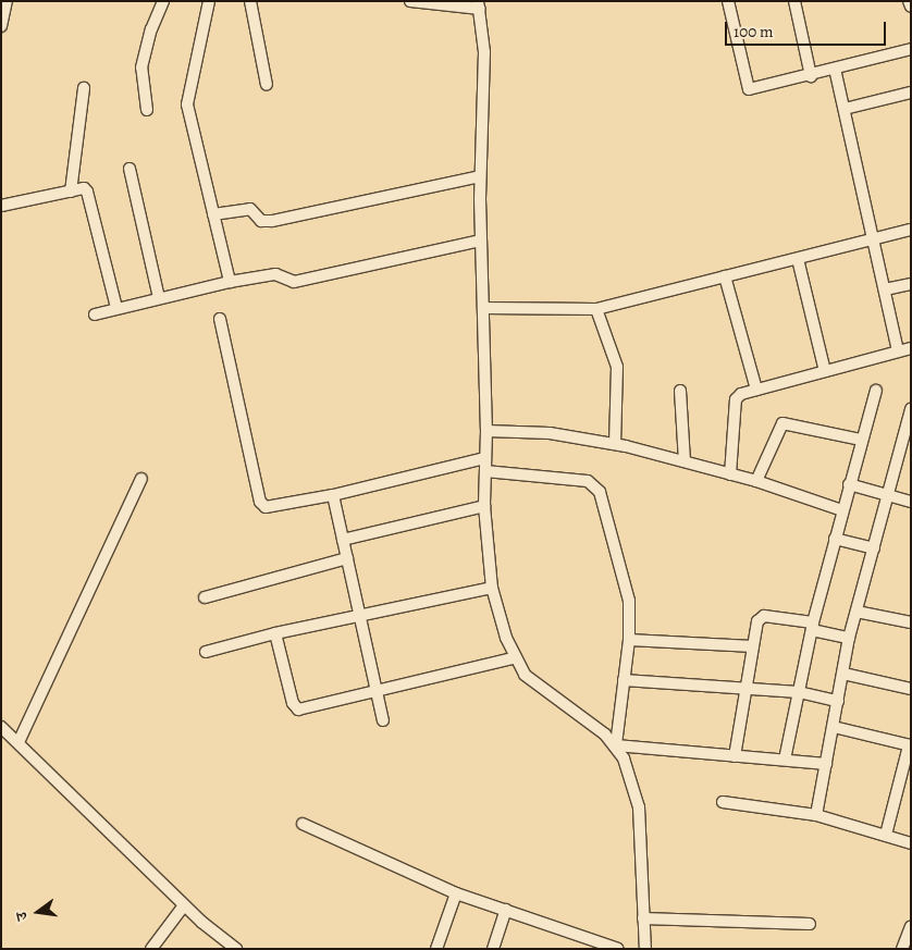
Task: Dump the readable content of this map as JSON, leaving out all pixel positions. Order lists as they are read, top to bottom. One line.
{"scale_bar":"100 m","north":"left"}
